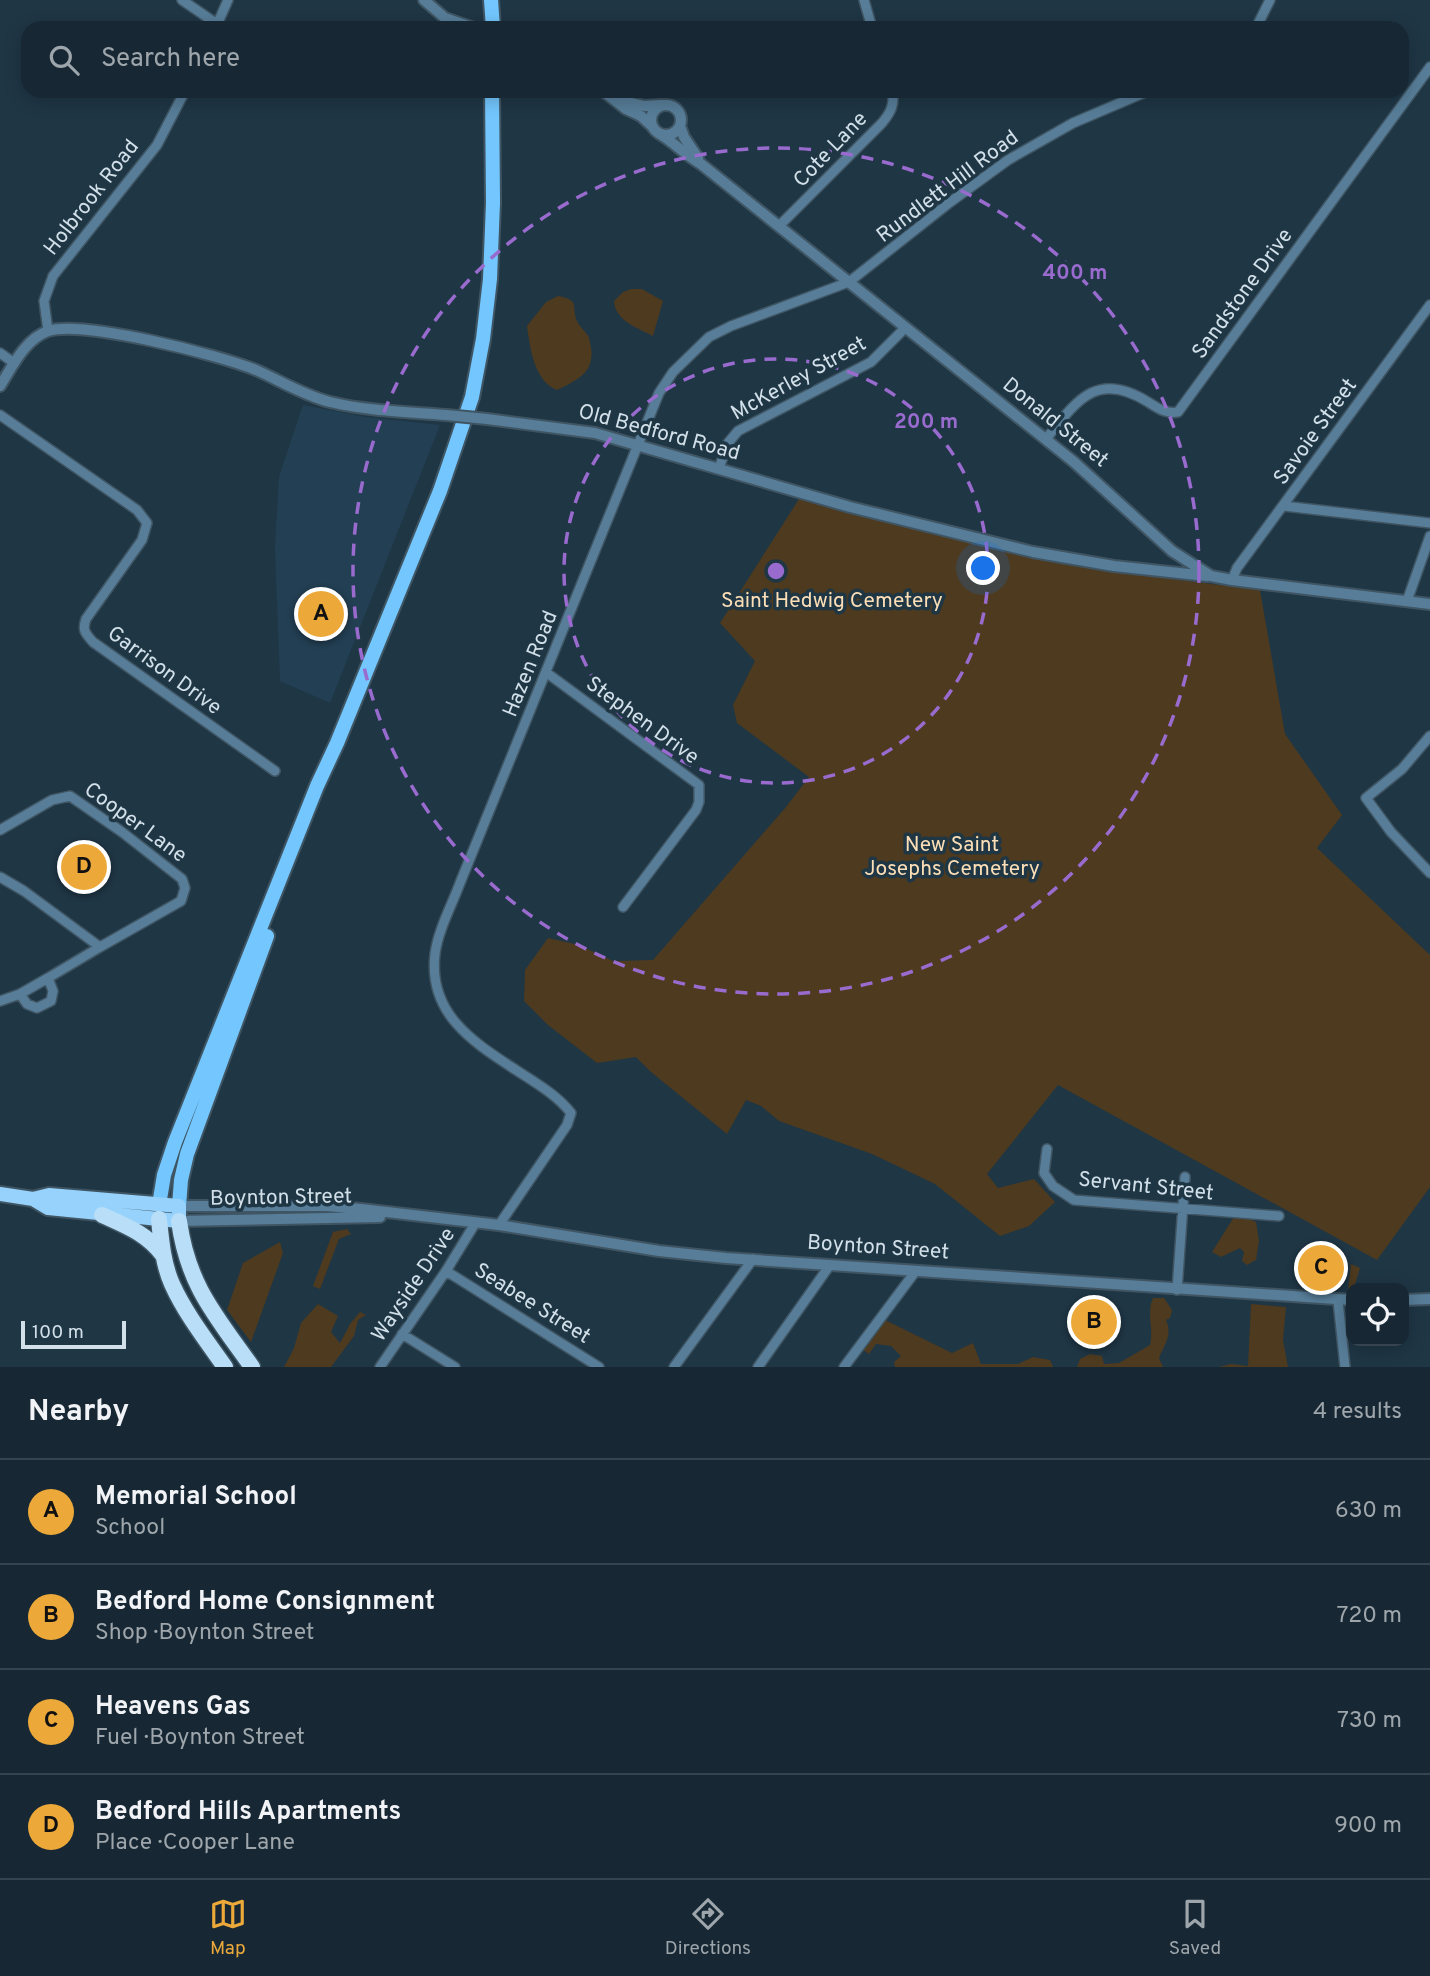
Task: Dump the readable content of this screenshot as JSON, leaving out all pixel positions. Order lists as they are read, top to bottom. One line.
{"streets":{"highway":["Boynton Street"],"street":["Cote Lane","Rundlett Hill Road","Holbrook Road","Sandstone Drive","McKerley Street","Donald Street","Savoie Street","Old Bedford Road","Hazen Road","Garrison Drive","Stephen Drive","Cooper Lane","Servant Street","Wayside Drive","Seabee Street"]},"crossings":[["Cote Lane","Donald Street"],["Rundlett Hill Road","Donald Street"],["Rundlett Hill Road","Hazen Road"],["Holbrook Road","Old Bedford Road"],["Sandstone Drive","Donald Street"],["McKerley Street","Donald Street"],["McKerley Street","Old Bedford Road"],["Donald Street","Savoie Street"],["Donald Street","Old Bedford Road"],["Donald Street","Hazen Road"],["Old Bedford Road","Hazen Road"],["Hazen Road","Stephen Drive"],["Hazen Road","Boynton Street"],["Boynton Street","Wayside Drive"],["Wayside Drive","Seabee Street"]],"parks":["Saint Hedwig Cemetery","New Saint Josephs Cemetery"],"scale_bar":"100 m","page":{"search":"Search here","pins":["A","D","C","B"],"scale":"100 m","heading":["Nearby","4 results"],"list":[{"mark":"A","name":"Memorial School","note":"School","value":"630 m"},{"mark":"B","name":"Bedford Home Consignment","note":"Shop · Boynton Street","value":"720 m"},{"mark":"C","name":"Heavens Gas","note":"Fuel · Boynton Street","value":"730 m"},{"mark":"D","name":"Bedford Hills Apartments","note":"Place · Cooper Lane","value":"900 m"}],"nav":["Map","Directions","Saved"]},"rings":["400 m","200 m"]}
